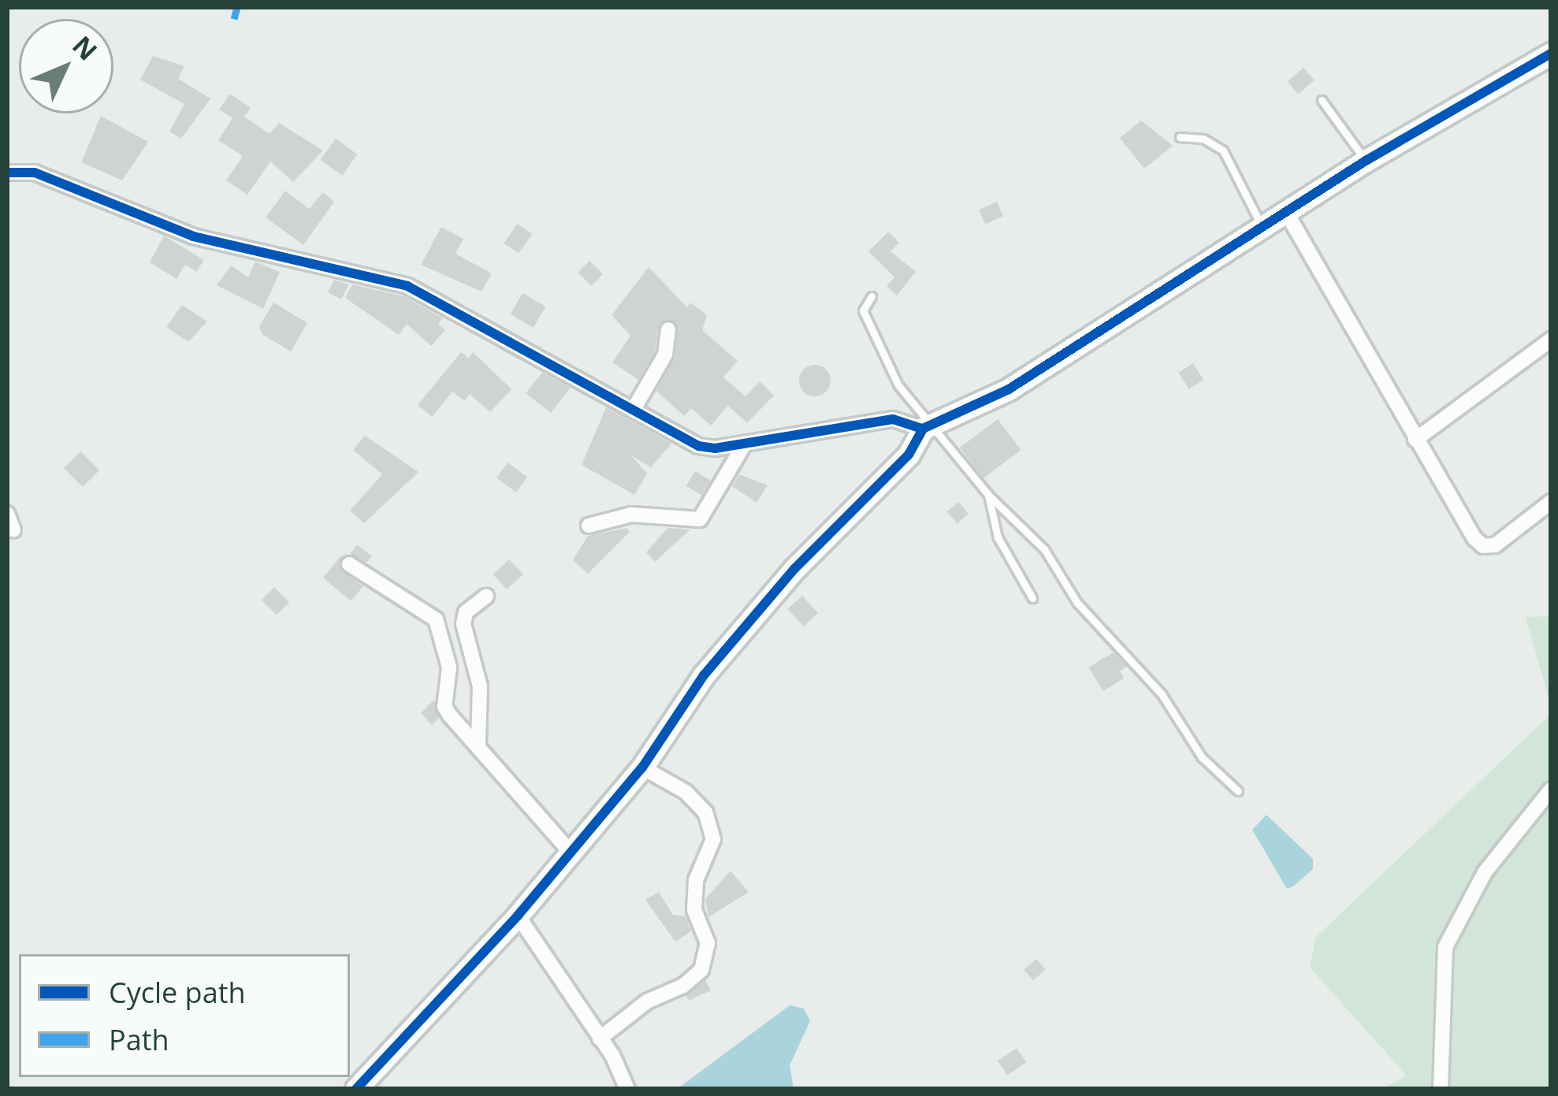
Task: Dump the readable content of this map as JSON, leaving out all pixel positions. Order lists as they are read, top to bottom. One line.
{"legend":["Cycle path","Path"],"north":"top right"}
